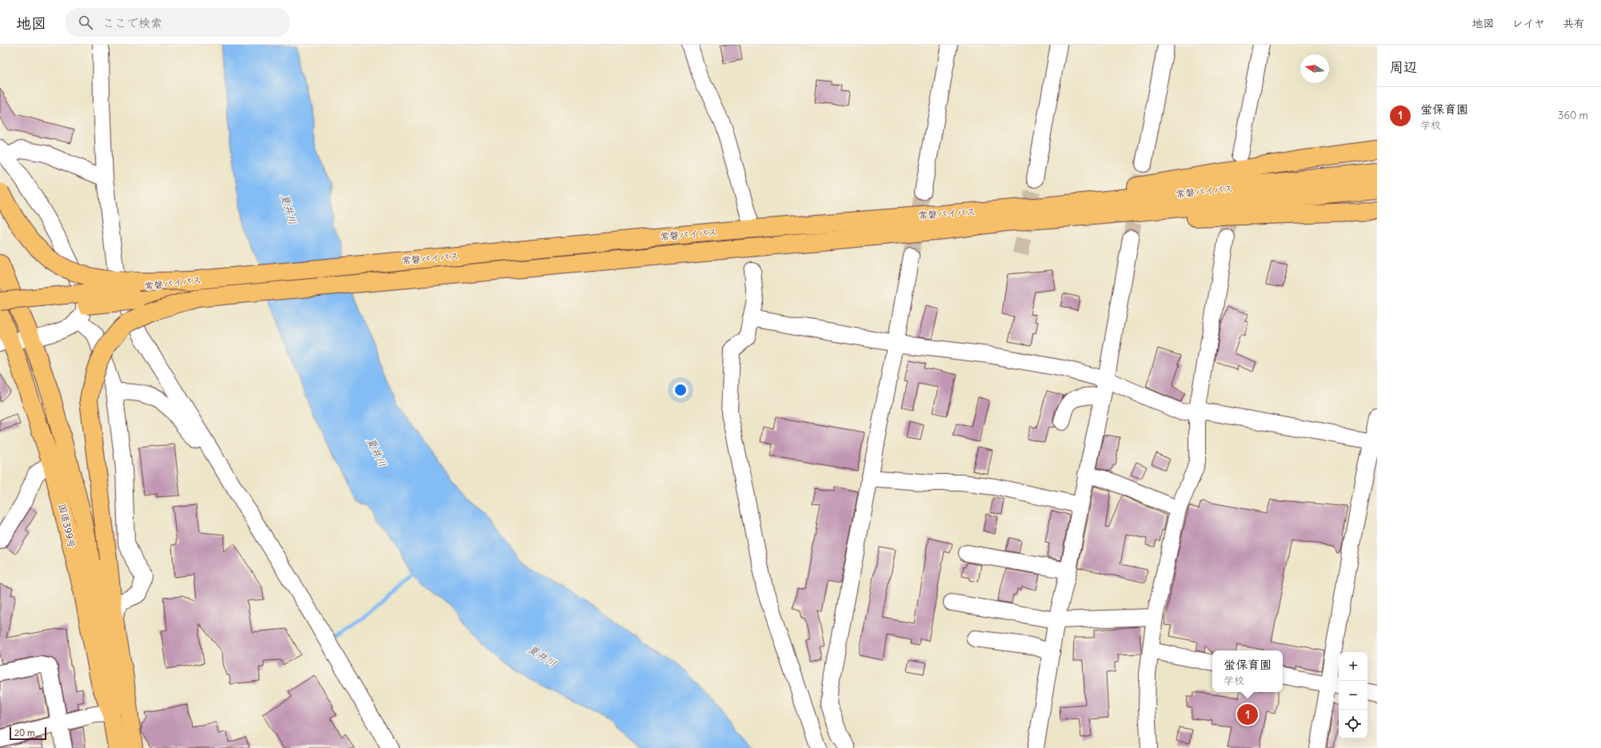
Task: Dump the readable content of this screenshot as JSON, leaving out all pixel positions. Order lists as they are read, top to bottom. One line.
{"streets":{"highway":["常磐バイパス","国道399号"]},"crossings":[["常磐バイパス","国道399号"]],"water":["夏井川"],"scale_bar":"20 m","north":"left","page":{"header":"地図","search":"ここで検索","nav":["地図","レイヤ","共有"],"heading":"周辺","list":[{"mark":"1","name":"蛍保育園","note":"学校","value":"360 m"}],"popup":["蛍保育園","学校"],"map_buttons":["+","−"],"pins":"1","scale":"20 m"}}
